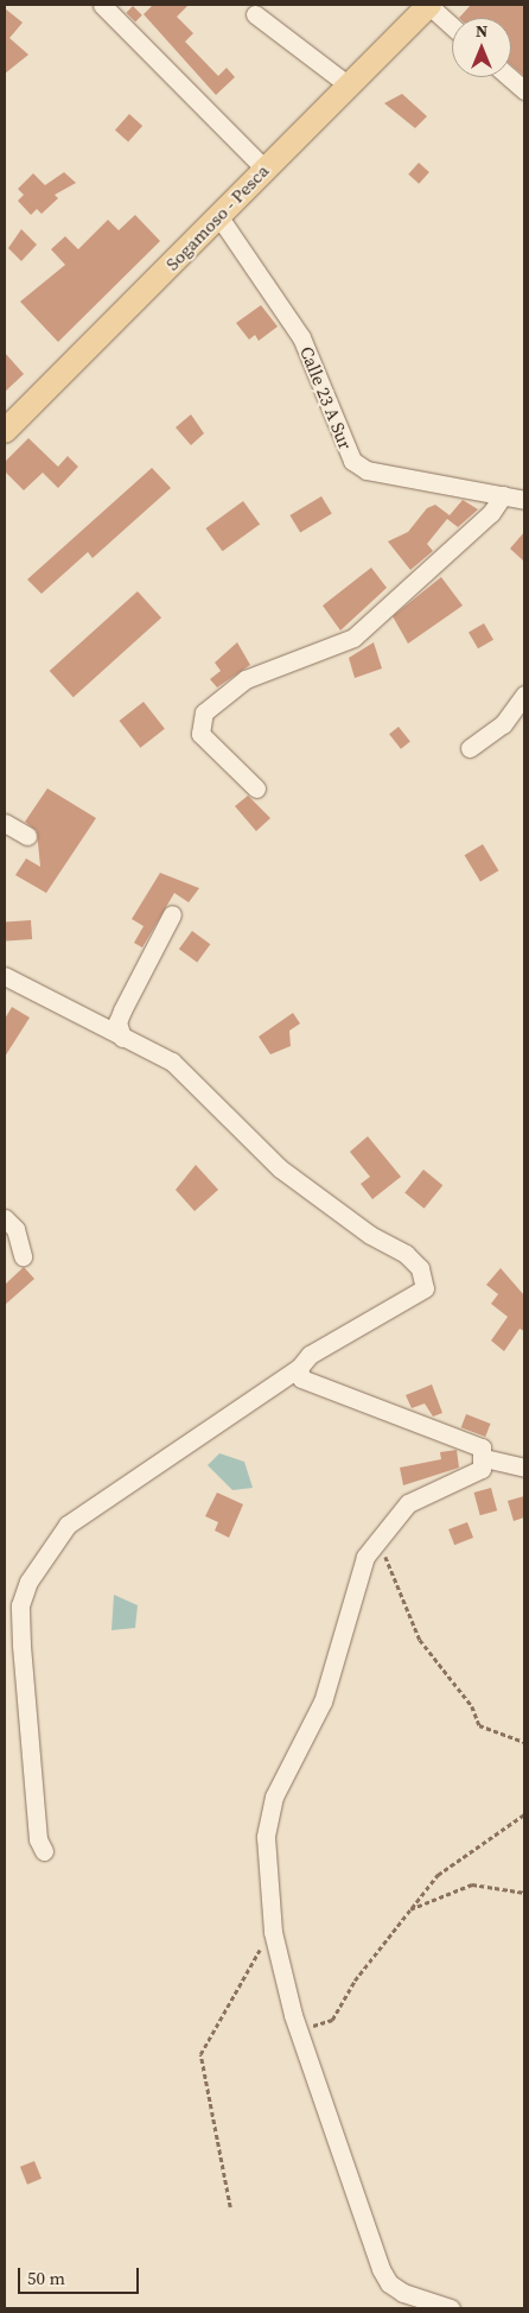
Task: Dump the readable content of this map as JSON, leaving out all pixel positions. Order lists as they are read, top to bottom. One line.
{"streets":{"main road":["Sogamoso - Pesca"],"street":["Calle 23 A Sur"]},"crossings":[["Sogamoso - Pesca","Calle 23 A Sur"]],"scale_bar":"50 m","north":"top"}
